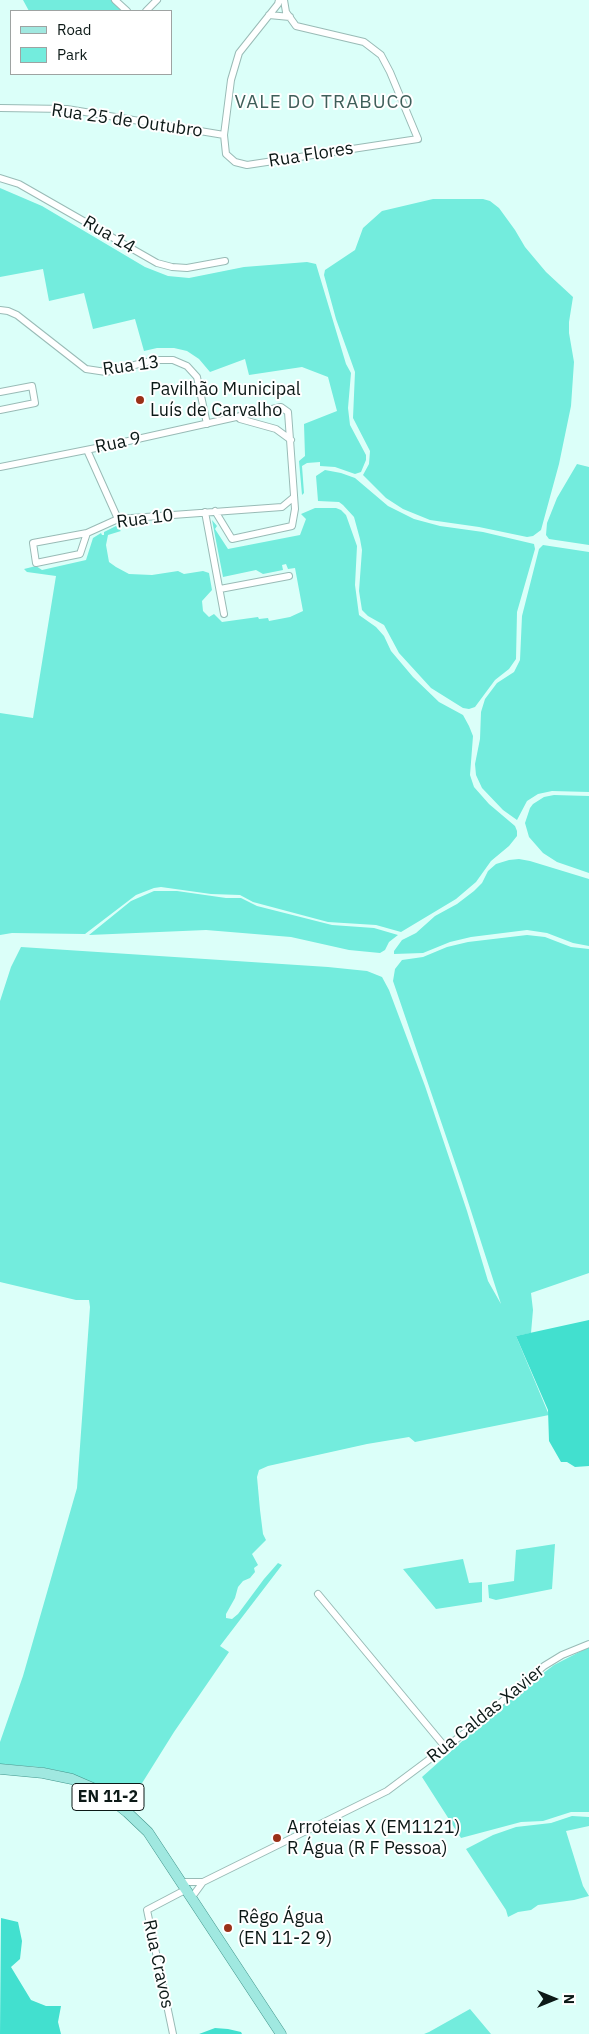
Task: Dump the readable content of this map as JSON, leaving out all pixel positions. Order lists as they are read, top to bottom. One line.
{"streets":{"main road":["EN 11-2"],"street":["Rua 25 de Outubro","Rua Flores","Rua 14","Rua 13","Rua 9","Rua 10","Rua Caldas Xavier","Rua Cravos"]},"crossings":[["Rua 25 de Outubro","Rua Flores"],["Rua 13","Rua 9"],["EN 11-2","Rua Cravos"]],"districts":["VALE DO TRABUCO"],"places":["Pavilhão Municipal Luís de Carvalho","Arroteias X (EM1121) R Água (R F Pessoa)","Rêgo Água (EN 11-2 9)"],"legend":["Road","Park"],"north":"right"}
